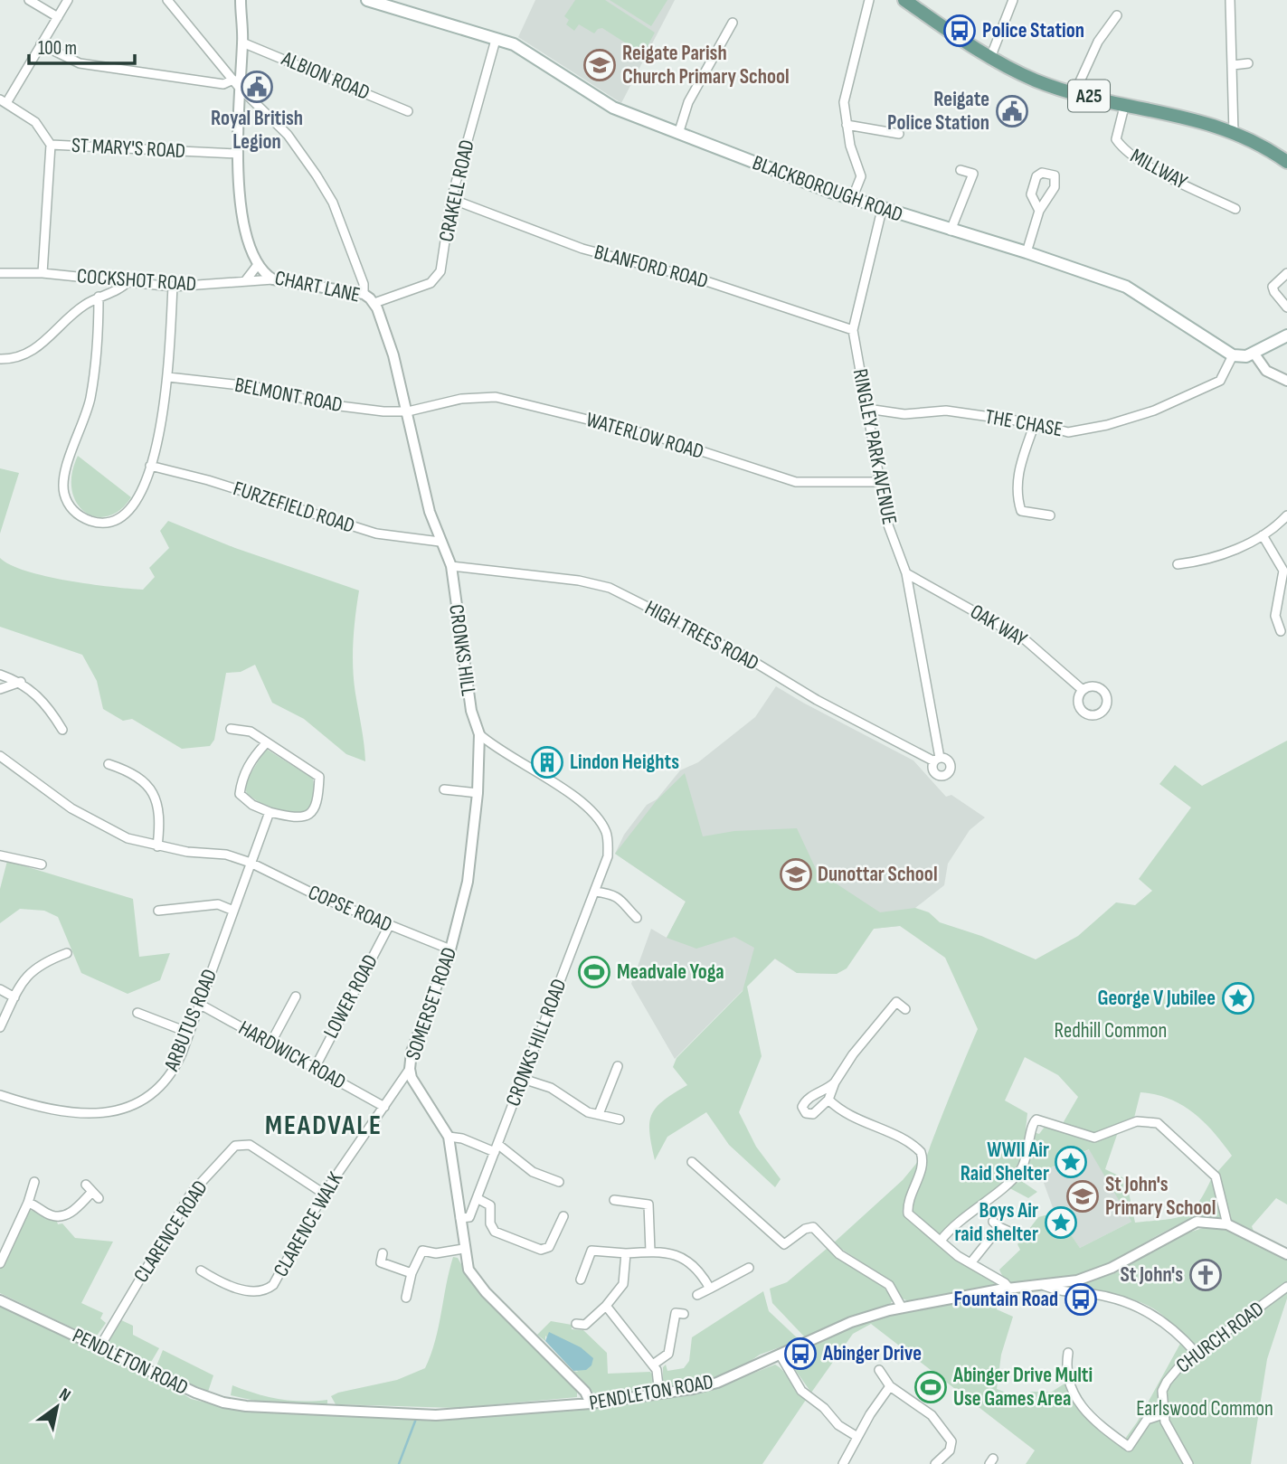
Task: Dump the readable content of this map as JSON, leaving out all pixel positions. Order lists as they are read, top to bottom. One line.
{"streets":{"main road":["A25","BLACKBOROUGH ROAD"],"street":["ALBION ROAD","ST MARY'S ROAD","MILLWAY","CRAKELL ROAD","BLANFORD ROAD","COCKSHOT ROAD","CHART LANE","BELMONT ROAD","THE CHASE","WATERLOW ROAD","RINGLEY PARK AVENUE","FURZEFIELD ROAD","OAK WAY","HIGH TREES ROAD","CRONKS HILL","COPSE ROAD","LOWER ROAD","SOMERSET ROAD","ARBUTUS ROAD","CRONKS HILL ROAD","HARDWICK ROAD","CLARENCE WALK","CLARENCE ROAD","CHURCH ROAD","PENDLETON ROAD"]},"crossings":[["ALBION ROAD","CHART LANE"],["A25","MILLWAY"],["ST MARY'S ROAD","CHART LANE"],["BLACKBOROUGH ROAD","CRAKELL ROAD"],["BLACKBOROUGH ROAD","THE CHASE"],["BLACKBOROUGH ROAD","RINGLEY PARK AVENUE"],["CRAKELL ROAD","BLANFORD ROAD"],["CRAKELL ROAD","CHART LANE"],["BLANFORD ROAD","RINGLEY PARK AVENUE"],["COCKSHOT ROAD","CHART LANE"],["CHART LANE","BELMONT ROAD"],["CHART LANE","WATERLOW ROAD"],["CHART LANE","FURZEFIELD ROAD"],["CHART LANE","HIGH TREES ROAD"],["CHART LANE","CRONKS HILL"],["BELMONT ROAD","WATERLOW ROAD"],["THE CHASE","RINGLEY PARK AVENUE"],["WATERLOW ROAD","RINGLEY PARK AVENUE"],["RINGLEY PARK AVENUE","OAK WAY"],["RINGLEY PARK AVENUE","HIGH TREES ROAD"],["HIGH TREES ROAD","CRONKS HILL"],["CRONKS HILL","SOMERSET ROAD"],["CRONKS HILL","CRONKS HILL ROAD"],["COPSE ROAD","LOWER ROAD"],["COPSE ROAD","SOMERSET ROAD"],["COPSE ROAD","ARBUTUS ROAD"],["LOWER ROAD","HARDWICK ROAD"],["SOMERSET ROAD","CRONKS HILL ROAD"],["SOMERSET ROAD","CLARENCE WALK"],["SOMERSET ROAD","PENDLETON ROAD"],["ARBUTUS ROAD","HARDWICK ROAD"],["HARDWICK ROAD","CLARENCE WALK"],["CLARENCE WALK","CLARENCE ROAD"],["CLARENCE ROAD","PENDLETON ROAD"]],"districts":["MEADVALE"],"parks":["Redhill Common","Earlswood Common"],"places":{"bus stop":["Police Station","Fountain Road","Abinger Drive"],"school or university":["Reigate Parish Church Primary School","Dunottar School","St John's Primary School"],"public building":["Royal British Legion","Reigate Police Station"],"building":["Lindon Heights"],"sports":["Meadvale Yoga","Abinger Drive Multi Use Games Area"],"place":["George V Jubilee","WWII Air Raid Shelter","Boys Air raid shelter"],"church":["St John's"]},"scale_bar":"100 m","north":"top right"}
